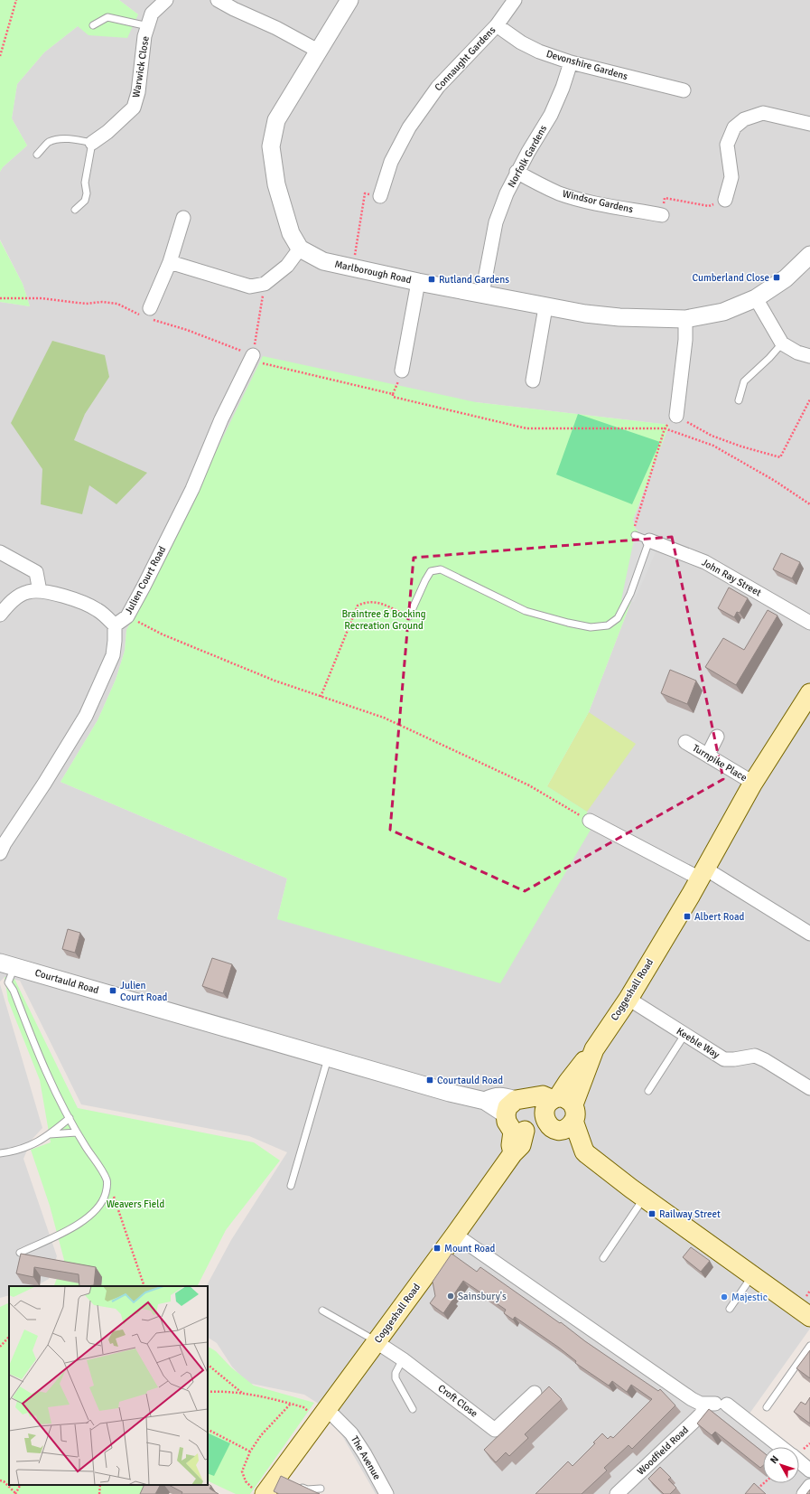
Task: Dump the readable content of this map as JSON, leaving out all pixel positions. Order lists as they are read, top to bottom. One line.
{"streets":{"main road":["Coggeshall Road"],"street":["Connaught Gardens","Devonshire Gardens","Warwick Close","Norfolk Gardens","Windsor Gardens","Marlborough Road","John Ray Street","Julien Court Road","Turnpike Place","Courtauld Road","Keeble Way","Croft Close","Woodfield Road","The Avenue"]},"crossings":[["Connaught Gardens","Devonshire Gardens"],["Devonshire Gardens","Norfolk Gardens"],["Norfolk Gardens","Windsor Gardens"],["Norfolk Gardens","Marlborough Road"],["Turnpike Place","Coggeshall Road"],["Courtauld Road","Coggeshall Road"],["Coggeshall Road","Keeble Way"],["Coggeshall Road","Croft Close"],["Coggeshall Road","The Avenue"]],"parks":["Braintree & Bocking Recreation Ground","Weavers Field"],"places":{"transit":["Cumberland Close","Rutland Gardens","Albert Road","Julien Court Road","Courtauld Road","Railway Street","Mount Road"],"other":["Sainsbury's","Majestic"]},"north":"top left"}
